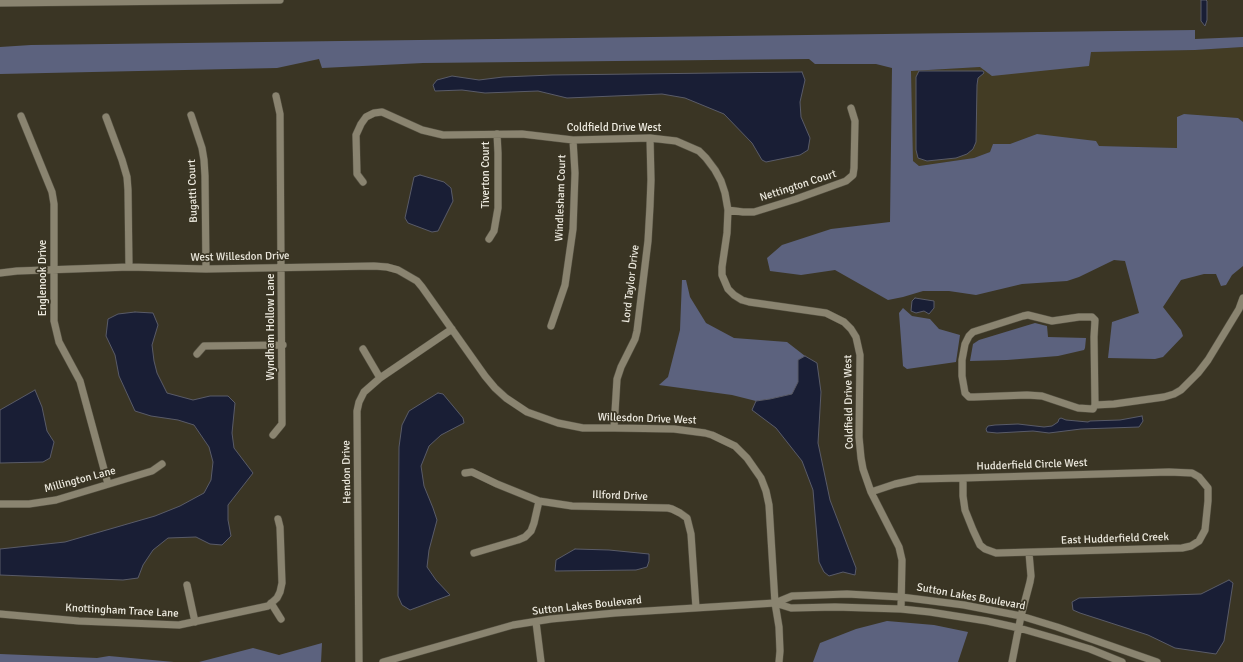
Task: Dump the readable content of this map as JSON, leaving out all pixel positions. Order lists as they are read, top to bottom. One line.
{"streets":{"street":["Coldfield Drive West","Tiverton Court","Nettington Court","Bugatti Court","Windlesham Court","West Willesdon Drive","Englenook Drive","Lord Taylor Drive","Wyndham Hollow Lane","Willesdon Drive West","Hudderfield Circle West","Hendon Drive","Millington Lane","Illford Drive","East Hudderfield Creek","Sutton Lakes Boulevard","Knottingham Trace Lane"]},"crossings":[["Coldfield Drive West","Tiverton Court"],["Coldfield Drive West","Nettington Court"],["Coldfield Drive West","Windlesham Court"],["Coldfield Drive West","Lord Taylor Drive"],["Coldfield Drive West","Hudderfield Circle West"],["Coldfield Drive West","Sutton Lakes Boulevard"],["Bugatti Court","West Willesdon Drive"],["West Willesdon Drive","Englenook Drive"],["West Willesdon Drive","Wyndham Hollow Lane"],["West Willesdon Drive","Willesdon Drive West"],["West Willesdon Drive","Hendon Drive"],["Englenook Drive","Millington Lane"],["Lord Taylor Drive","Willesdon Drive West"],["Willesdon Drive West","Hendon Drive"],["Willesdon Drive West","Sutton Lakes Boulevard"],["Hudderfield Circle West","East Hudderfield Creek"],["Illford Drive","Sutton Lakes Boulevard"]]}
